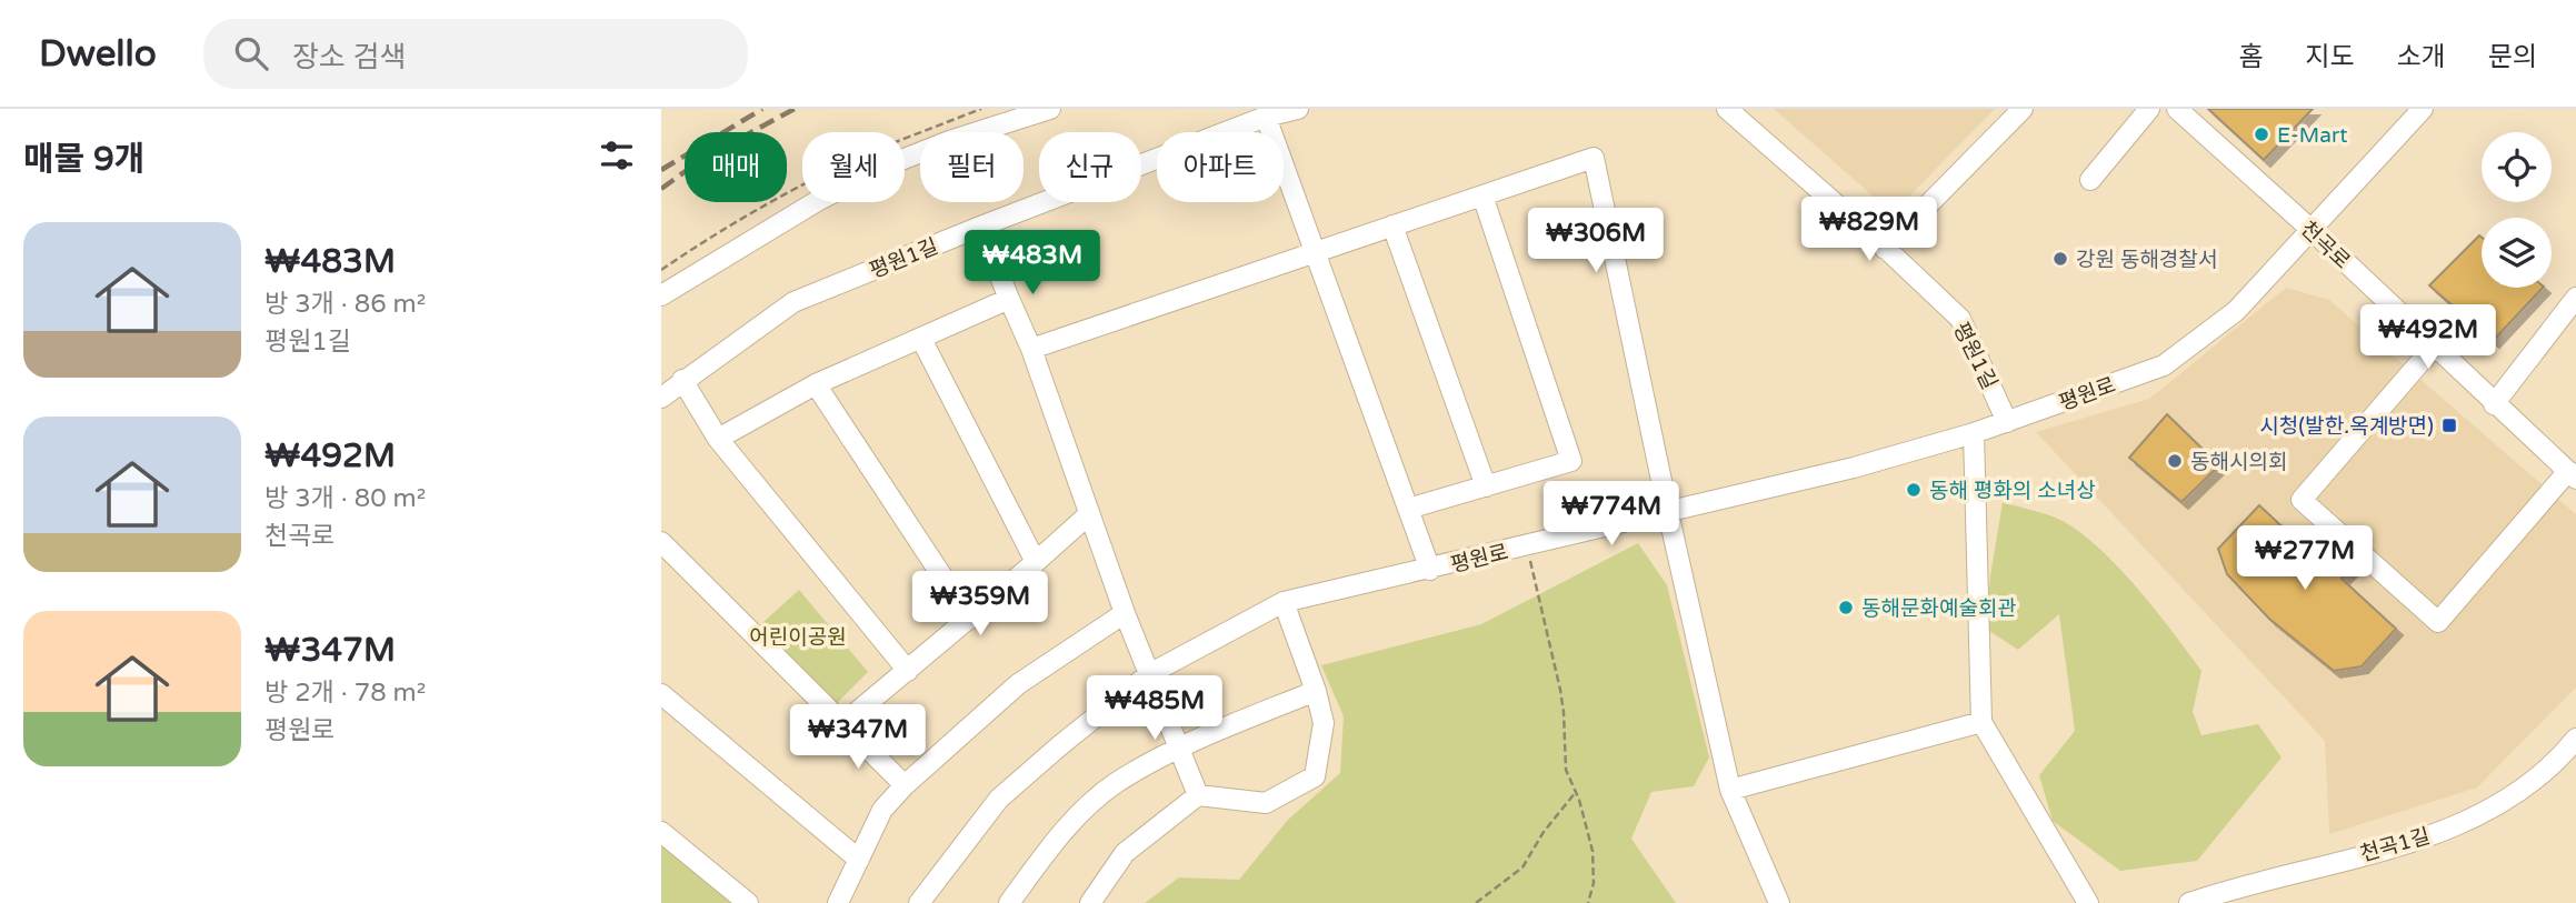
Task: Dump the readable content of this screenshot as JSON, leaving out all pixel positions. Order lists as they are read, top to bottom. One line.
{"streets":{"street":["천곡로","평원1길","평원로","천곡1길"]},"crossings":[["천곡로","평원로"],["평원1길","평원로"]],"parks":["어린이공원"],"places":{"other":["E-Mart","강원 동해경찰서","동해시의회","동해 평화의 소녀상","동해문화예술회관"],"transit":["시청(발한.옥계방면)"]},"page":{"header":"Dwello","search":"장소 검색","nav":["홈","지도","소개","문의"],"heading":"매물 9개","chip":["매매","월세","필터","신규","아파트"],"price":["₩829M","₩306M","₩483M","₩492M","₩774M","₩277M","₩359M","₩485M","₩347M"],"list":[{"name":"₩483M","note":"방 3개 · 86 m² · 평원1길"},{"name":"₩492M","note":"방 3개 · 80 m² · 천곡로"},{"name":"₩347M","note":"방 2개 · 78 m² · 평원로"}]}}
